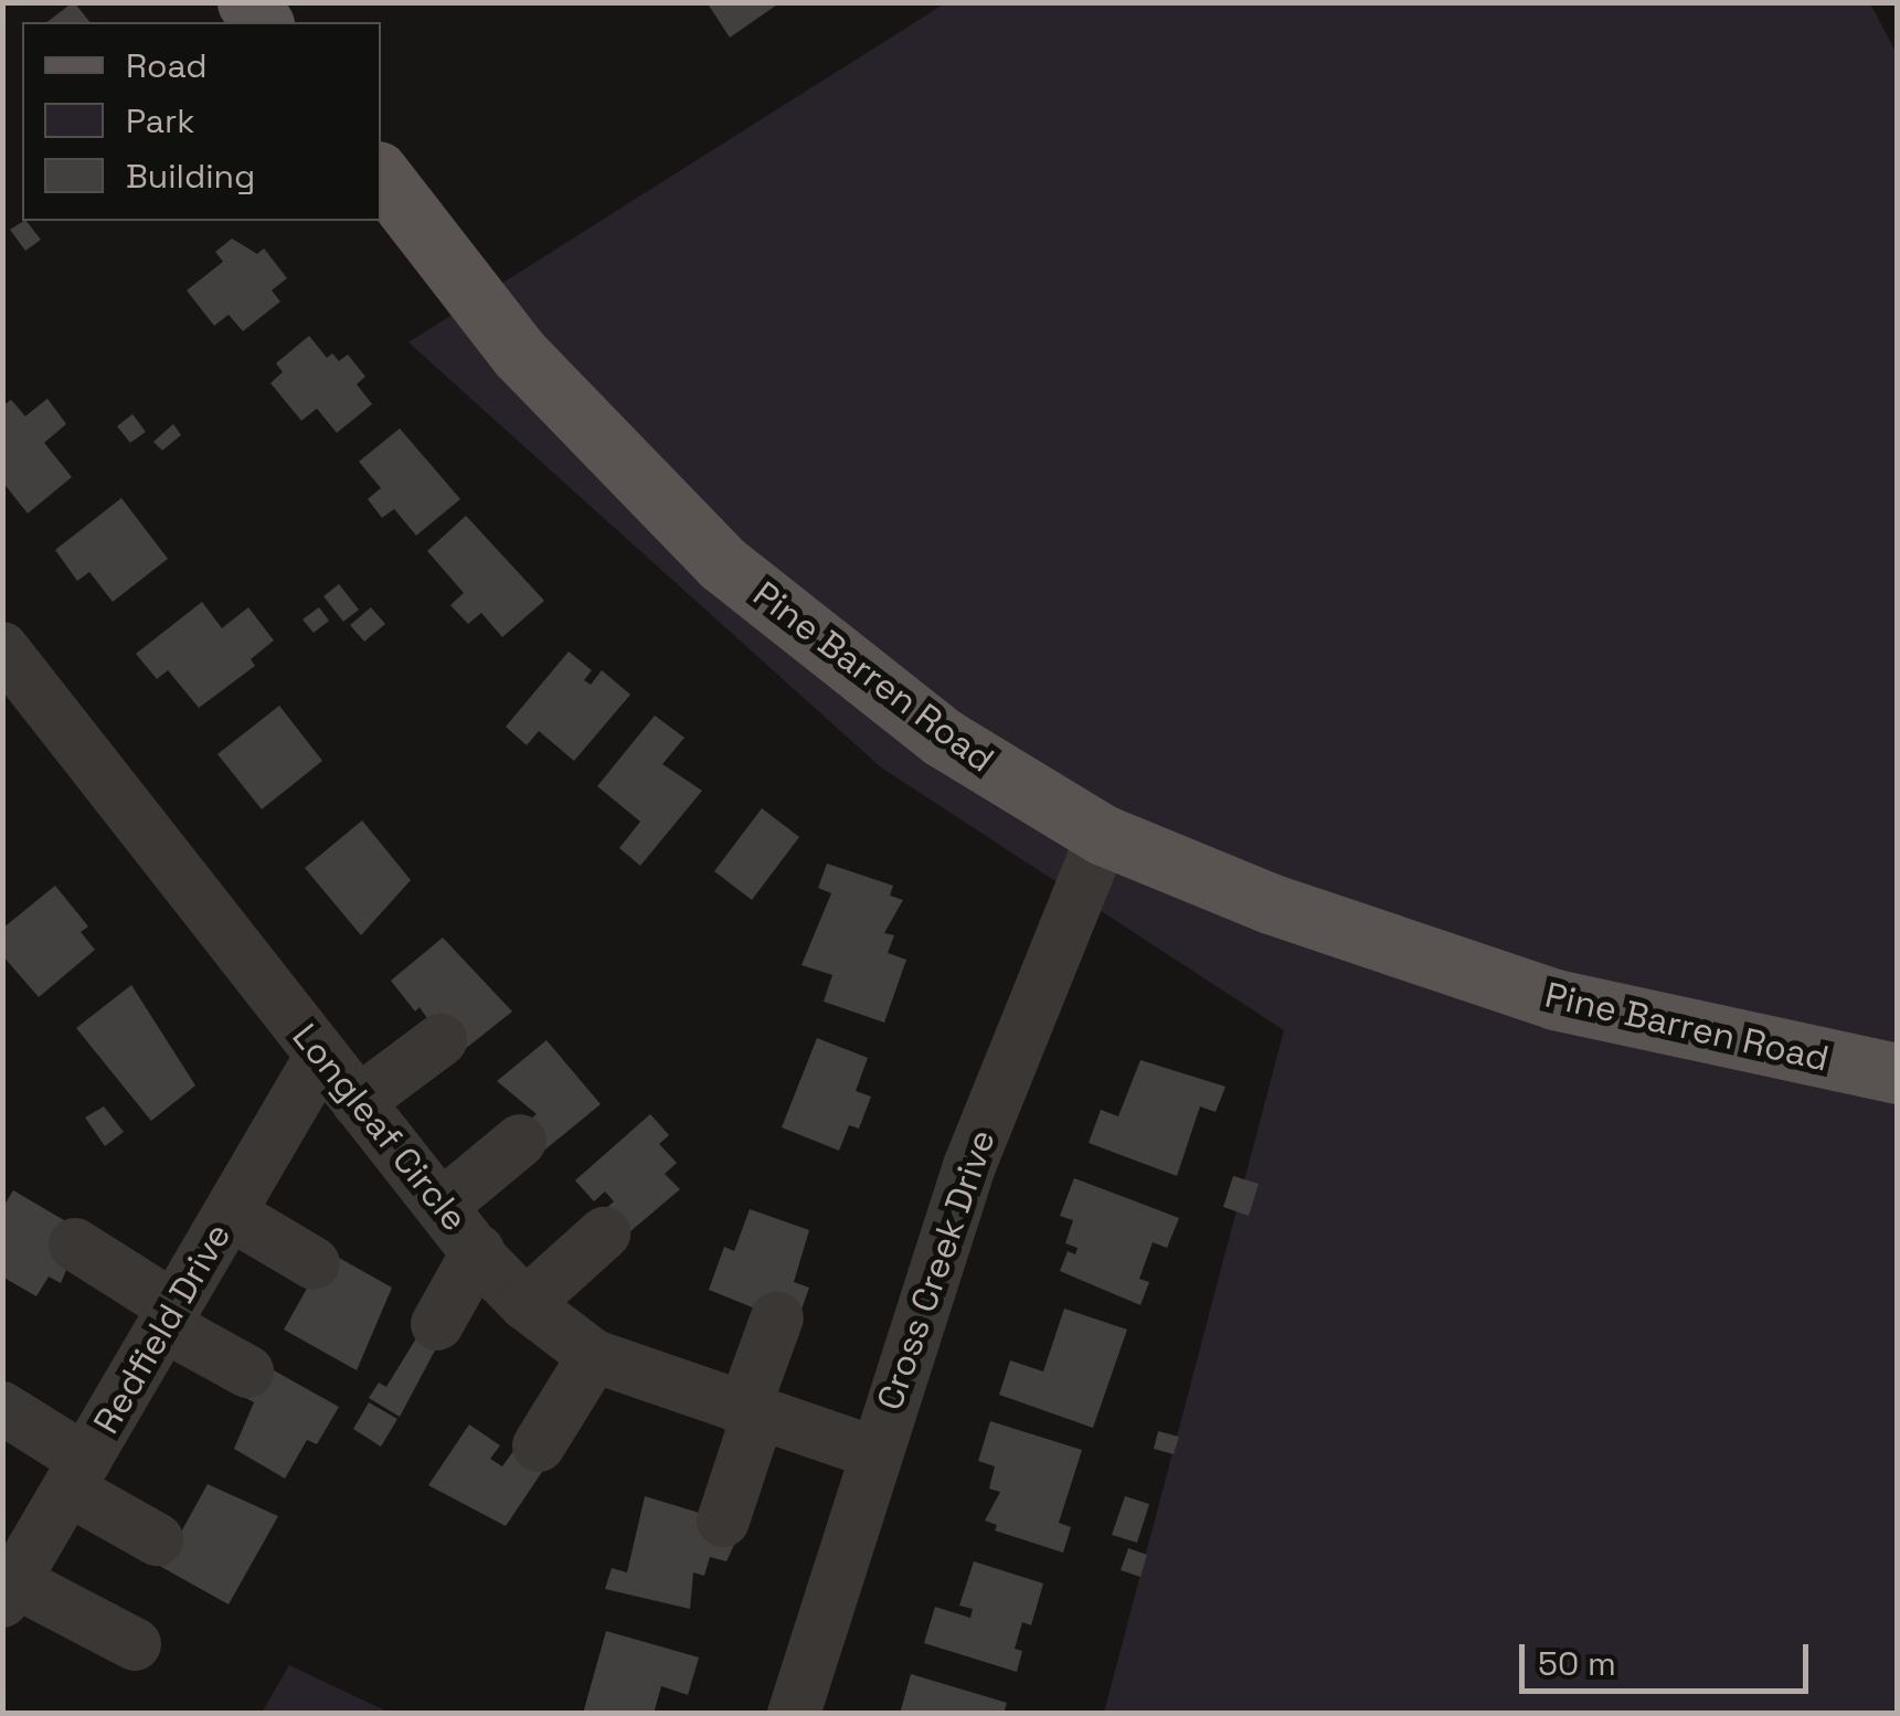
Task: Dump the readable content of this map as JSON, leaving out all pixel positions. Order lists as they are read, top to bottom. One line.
{"streets":{"main road":["Pine Barren Road"],"street":["Longleaf Circle","Cross Creek Drive","Redfield Drive"]},"crossings":[["Pine Barren Road","Cross Creek Drive"],["Longleaf Circle","Cross Creek Drive"],["Longleaf Circle","Redfield Drive"]],"legend":["Road","Park","Building"],"scale_bar":"50 m"}
